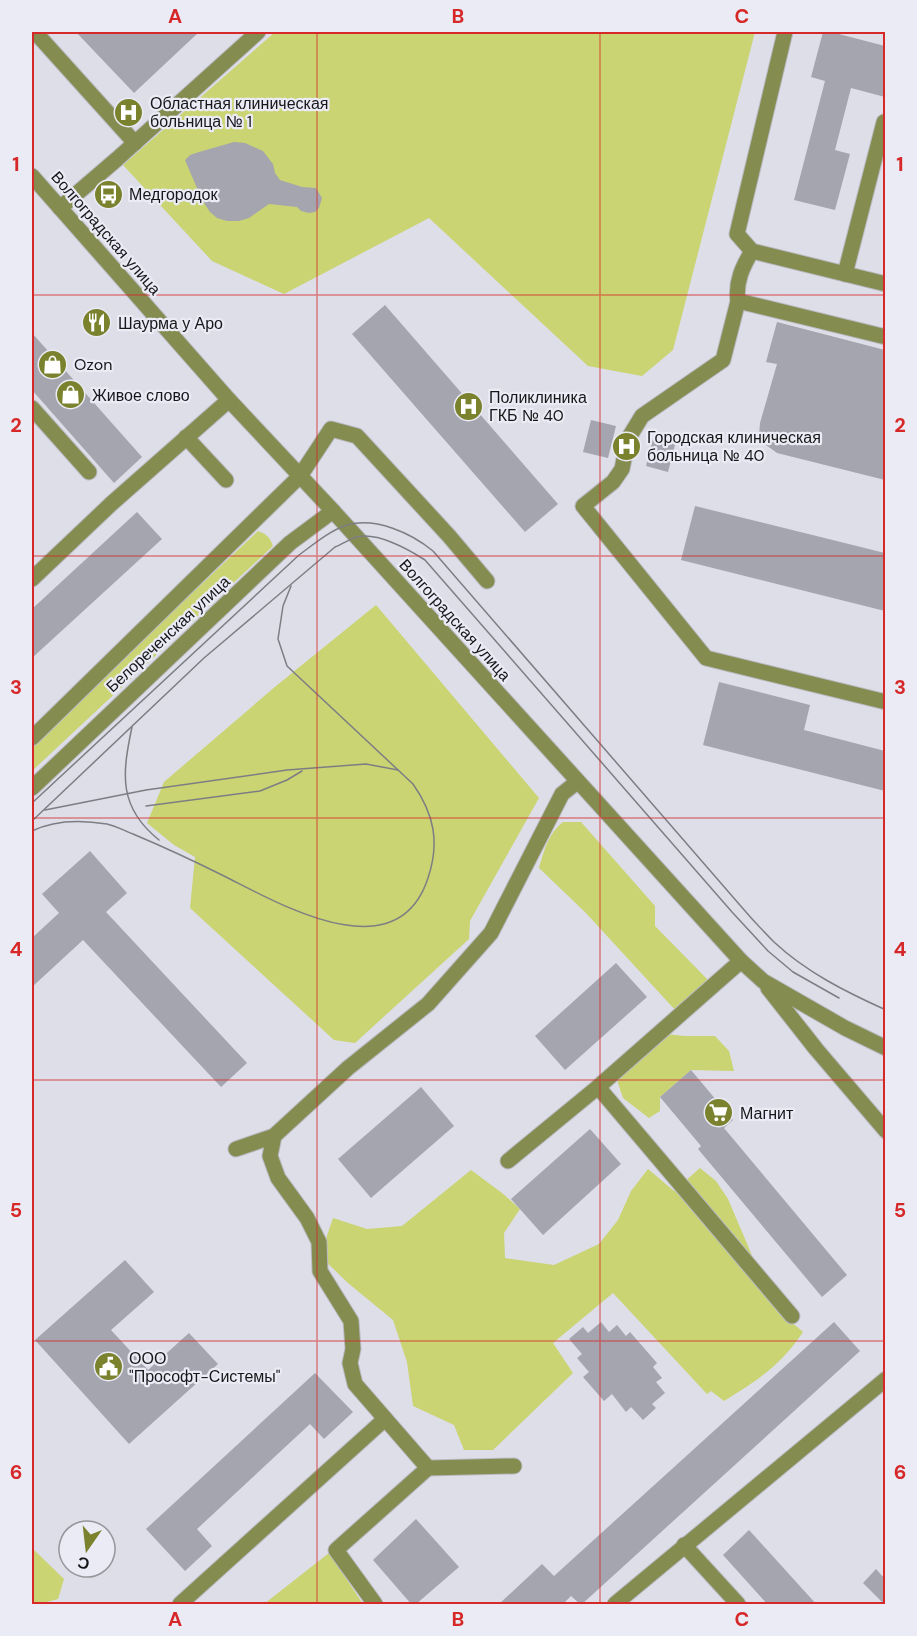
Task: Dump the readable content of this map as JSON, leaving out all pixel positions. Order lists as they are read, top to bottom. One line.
{"streets":{"street":["Волгоградская улица","Белореченская улица"]},"crossings":[["Волгоградская улица","Белореченская улица"]],"places":{"hospital":["Областная клиническая больница № 1","Поликлиника ГКБ № 40","Городская клиническая больница № 40"],"bus stop":["Медгородок"],"restaurant":["Шаурма у Аро"],"shop":["Ozon","Живое слово"],"supermarket":["Магнит"],"public building":["ООО \"Прософт-Системы\""]},"north":"bottom","grid":{"columns":["A","B","C"],"rows":["1","2","3","4","5","6"]}}
